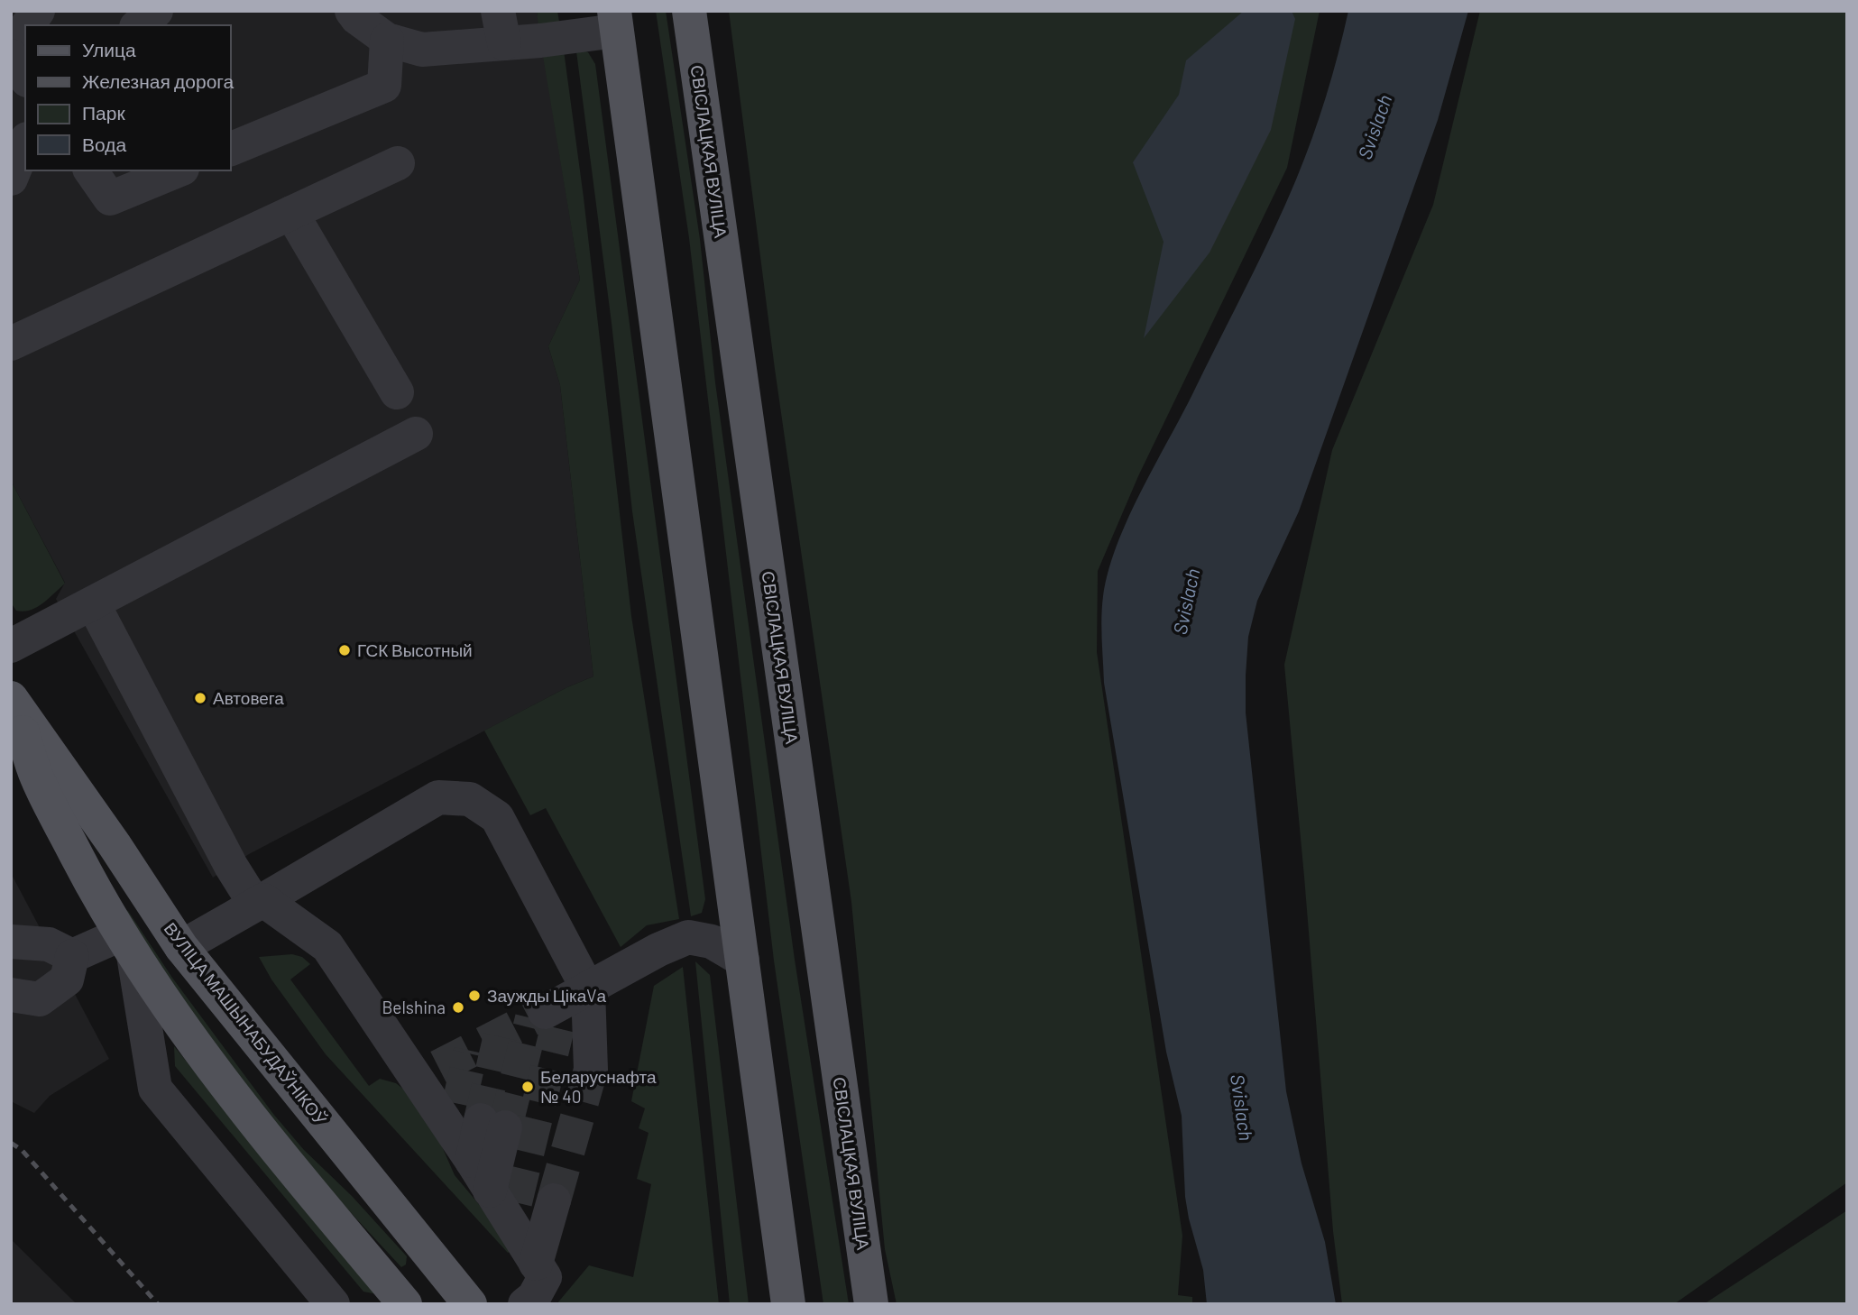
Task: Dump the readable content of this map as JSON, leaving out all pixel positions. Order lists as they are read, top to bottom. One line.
{"streets":{"main road":["СВІСЛАЦКАЯ ВУЛІЦА","ВУЛІЦА МАШЫНАБУДАЎНІКОЎ"]},"water":["Svislach"],"places":["ГСК Высотный","Автовега","Заужды ЦікаVа","Belshina","Беларуснафта № 40"],"legend":["Улица","Железная дорога","Парк","Вода"]}
